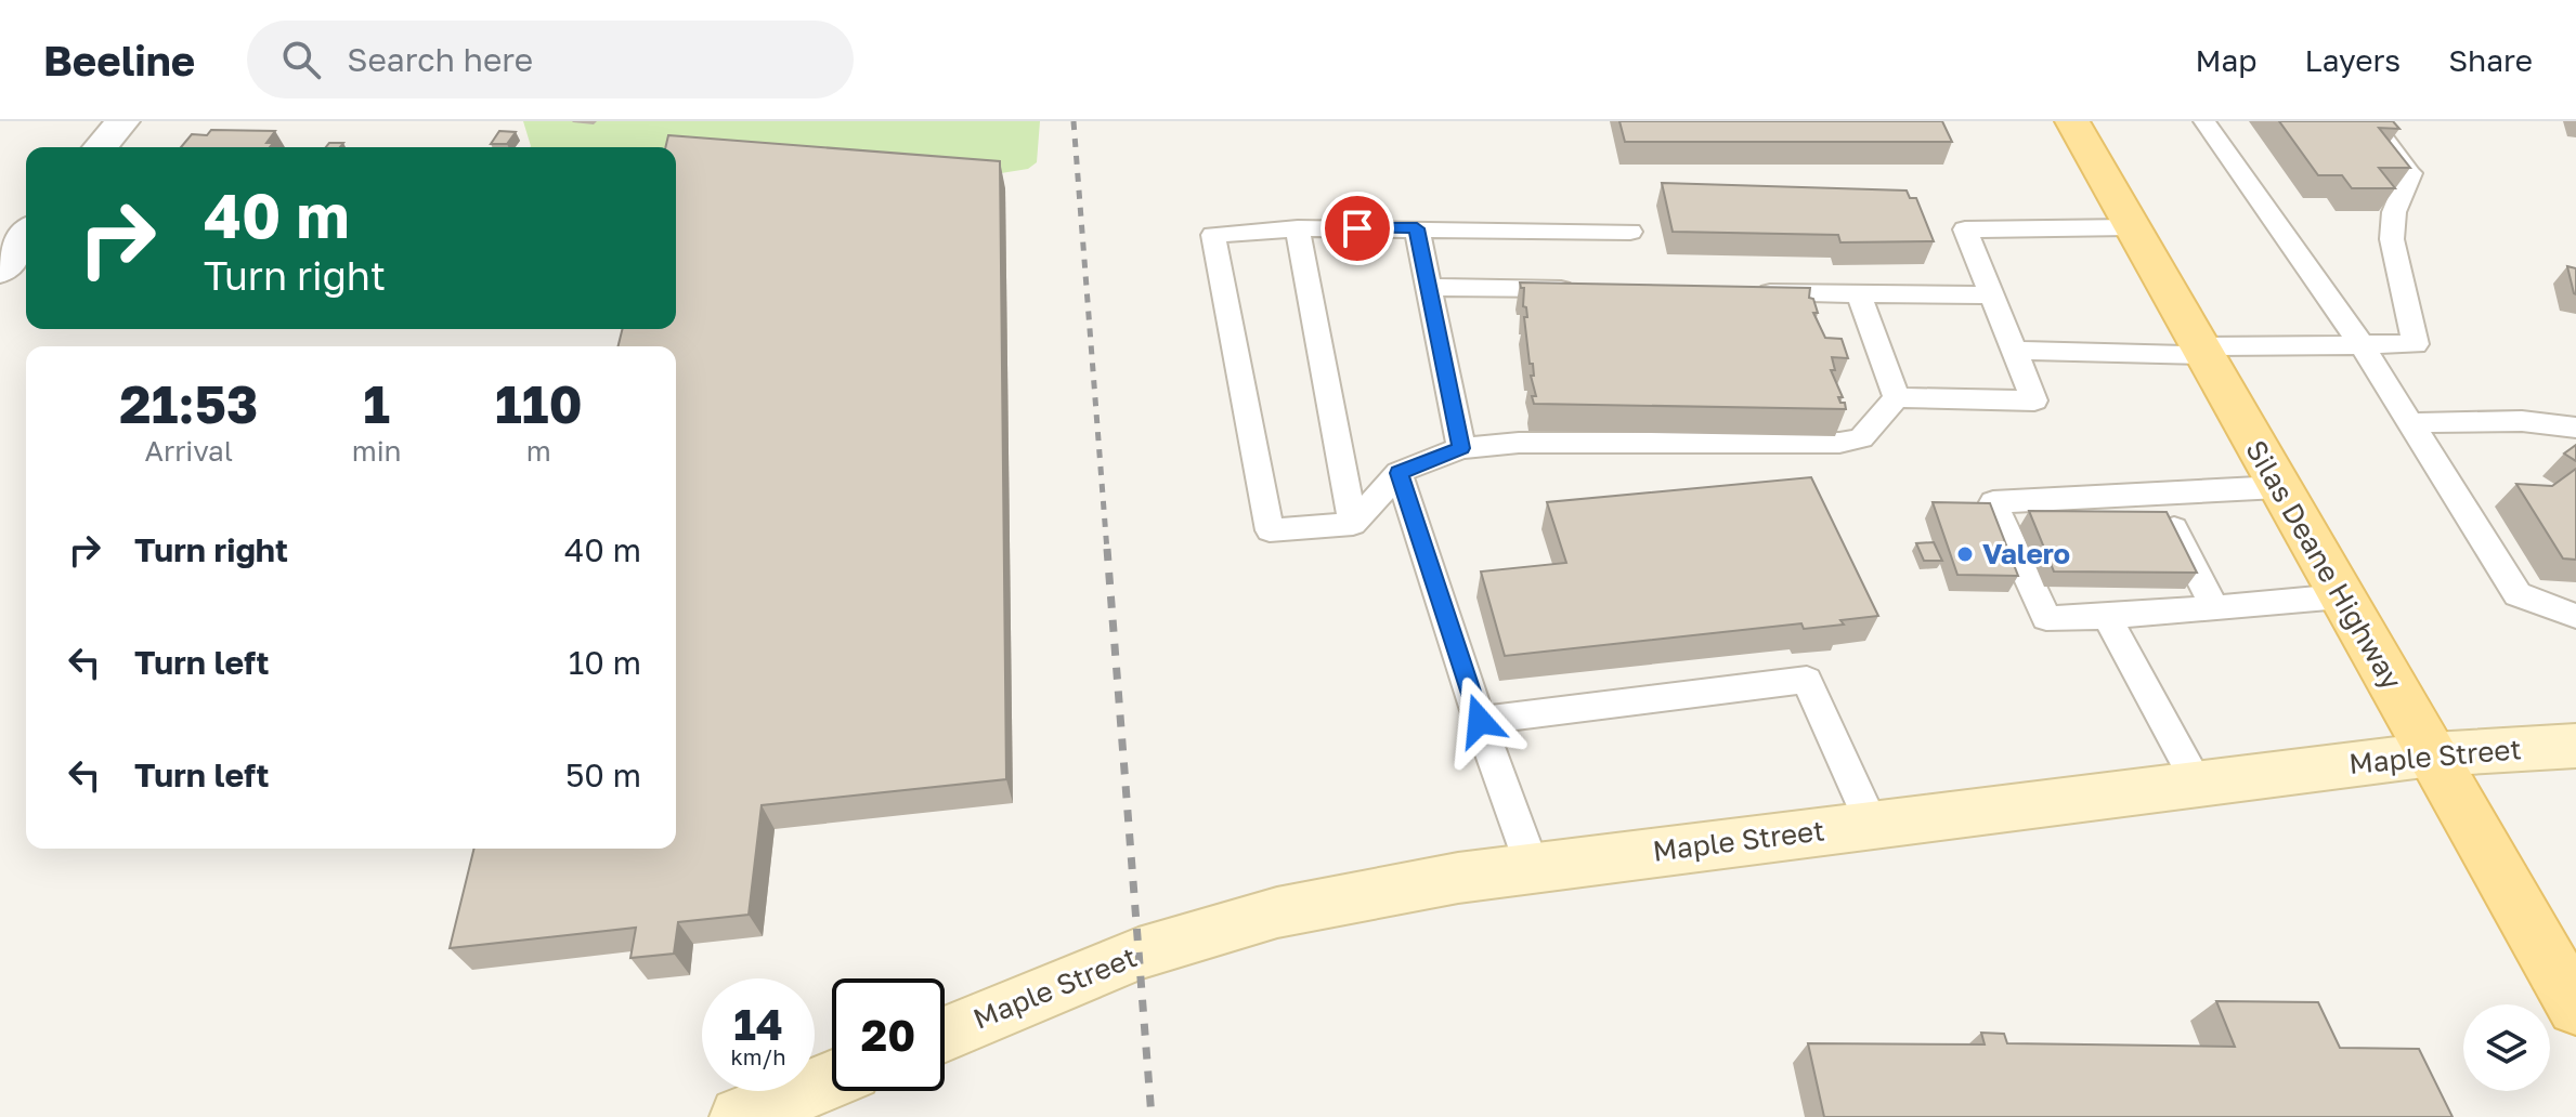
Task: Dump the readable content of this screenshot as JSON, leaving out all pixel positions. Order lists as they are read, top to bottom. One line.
{"streets":{"main road":["Silas Deane Highway","Maple Street"]},"crossings":[["Silas Deane Highway","Maple Street"]],"places":["Valero"],"page":{"header":"Beeline","search":"Search here","nav":["Map","Layers","Share"],"turn":["40 m","Turn right"],"eta":["21:53","Arrival","1","min","110","m"],"list":[{"name":"Turn right","value":"40 m"},{"name":"Turn left","value":"10 m"},{"name":"Turn left","value":"50 m"}],"speed":"14 km/h","limit":"20"}}
